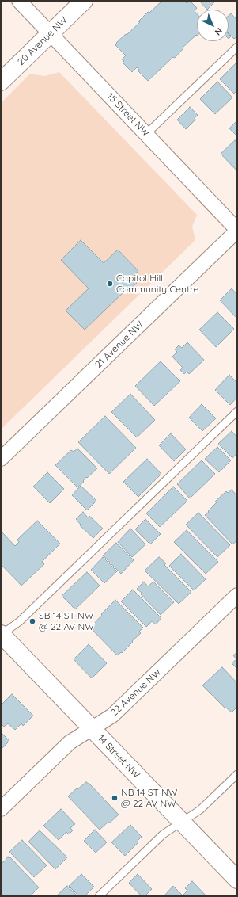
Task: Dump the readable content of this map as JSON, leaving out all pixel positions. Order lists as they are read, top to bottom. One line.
{"streets":{"main road":["20 Avenue NW","14 Street NW"],"street":["15 Street NW","21 Avenue NW","22 Avenue NW"]},"crossings":[["20 Avenue NW","15 Street NW"],["15 Street NW","21 Avenue NW"],["22 Avenue NW","14 Street NW"]],"places":["Capitol Hill Community Centre","SB 14 ST NW @ 22 AV NW","NB 14 ST NW @ 22 AV NW"],"north":"bottom right"}
